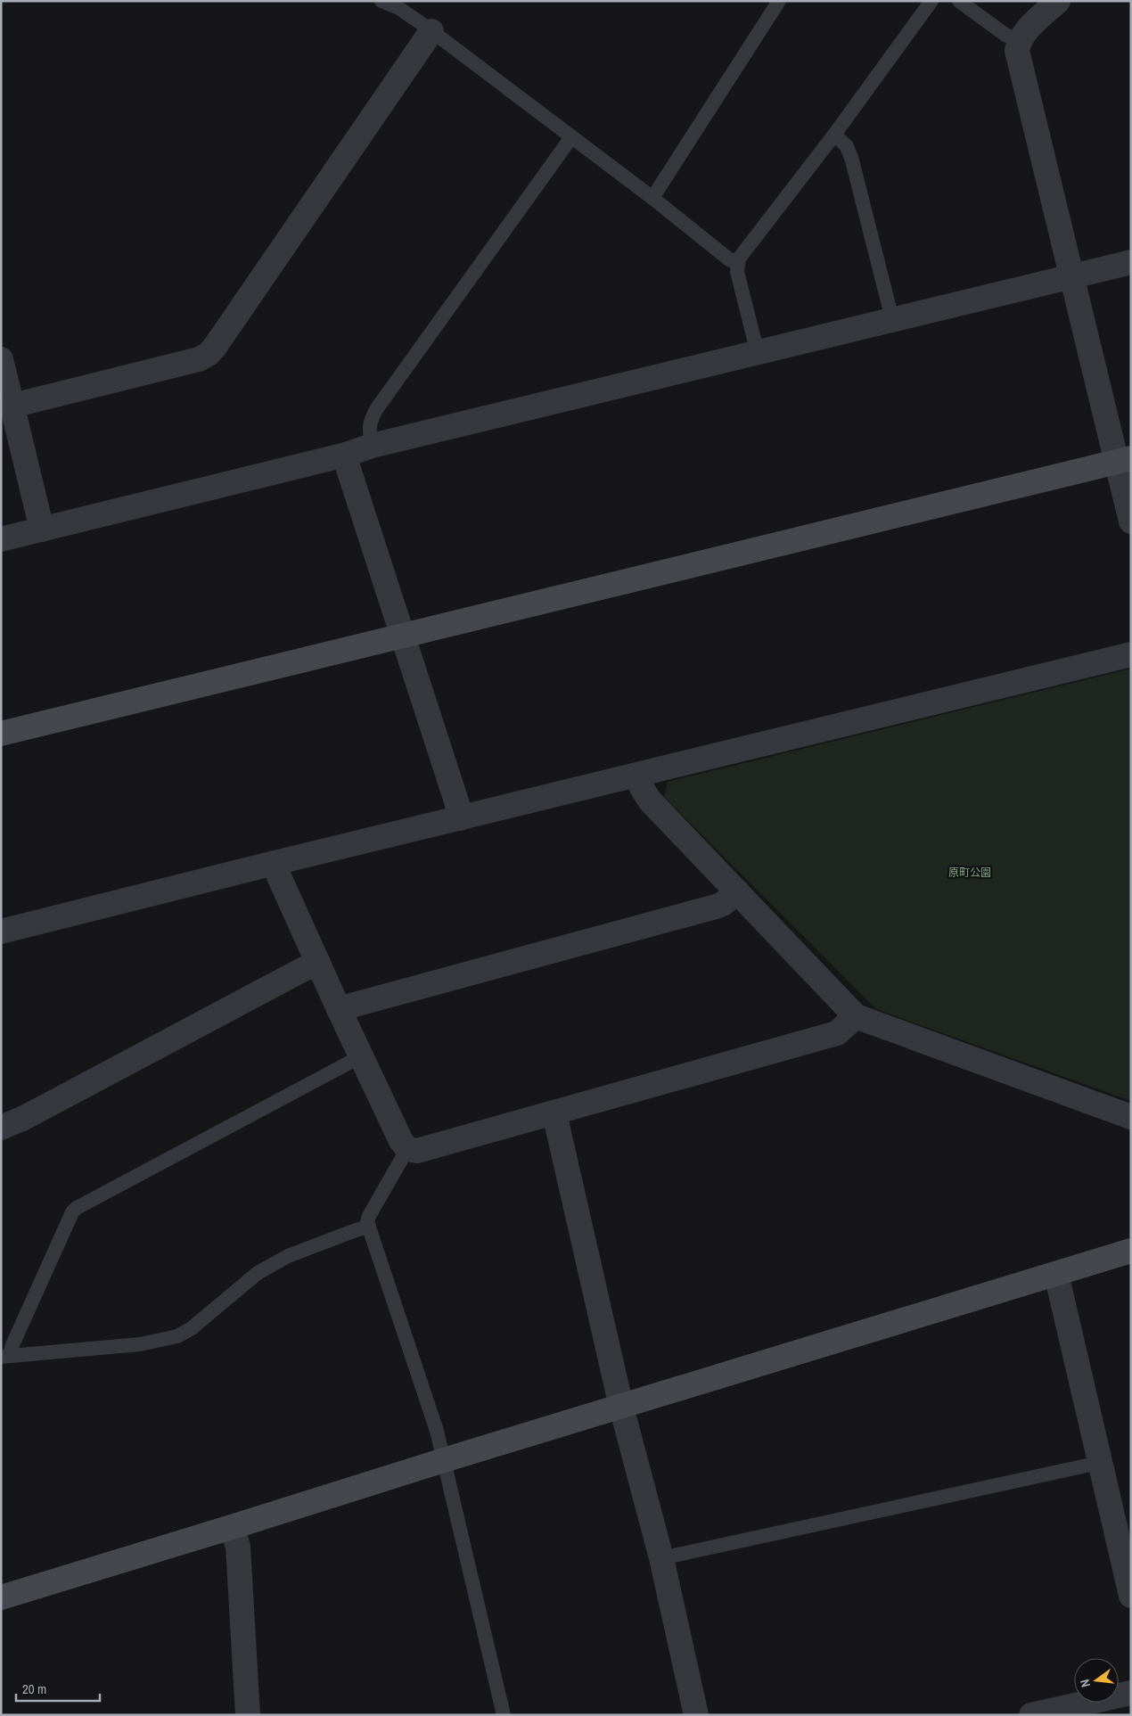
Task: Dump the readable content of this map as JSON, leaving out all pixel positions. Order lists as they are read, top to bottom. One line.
{"parks":["原町公園"],"scale_bar":"20 m","north":"left"}
